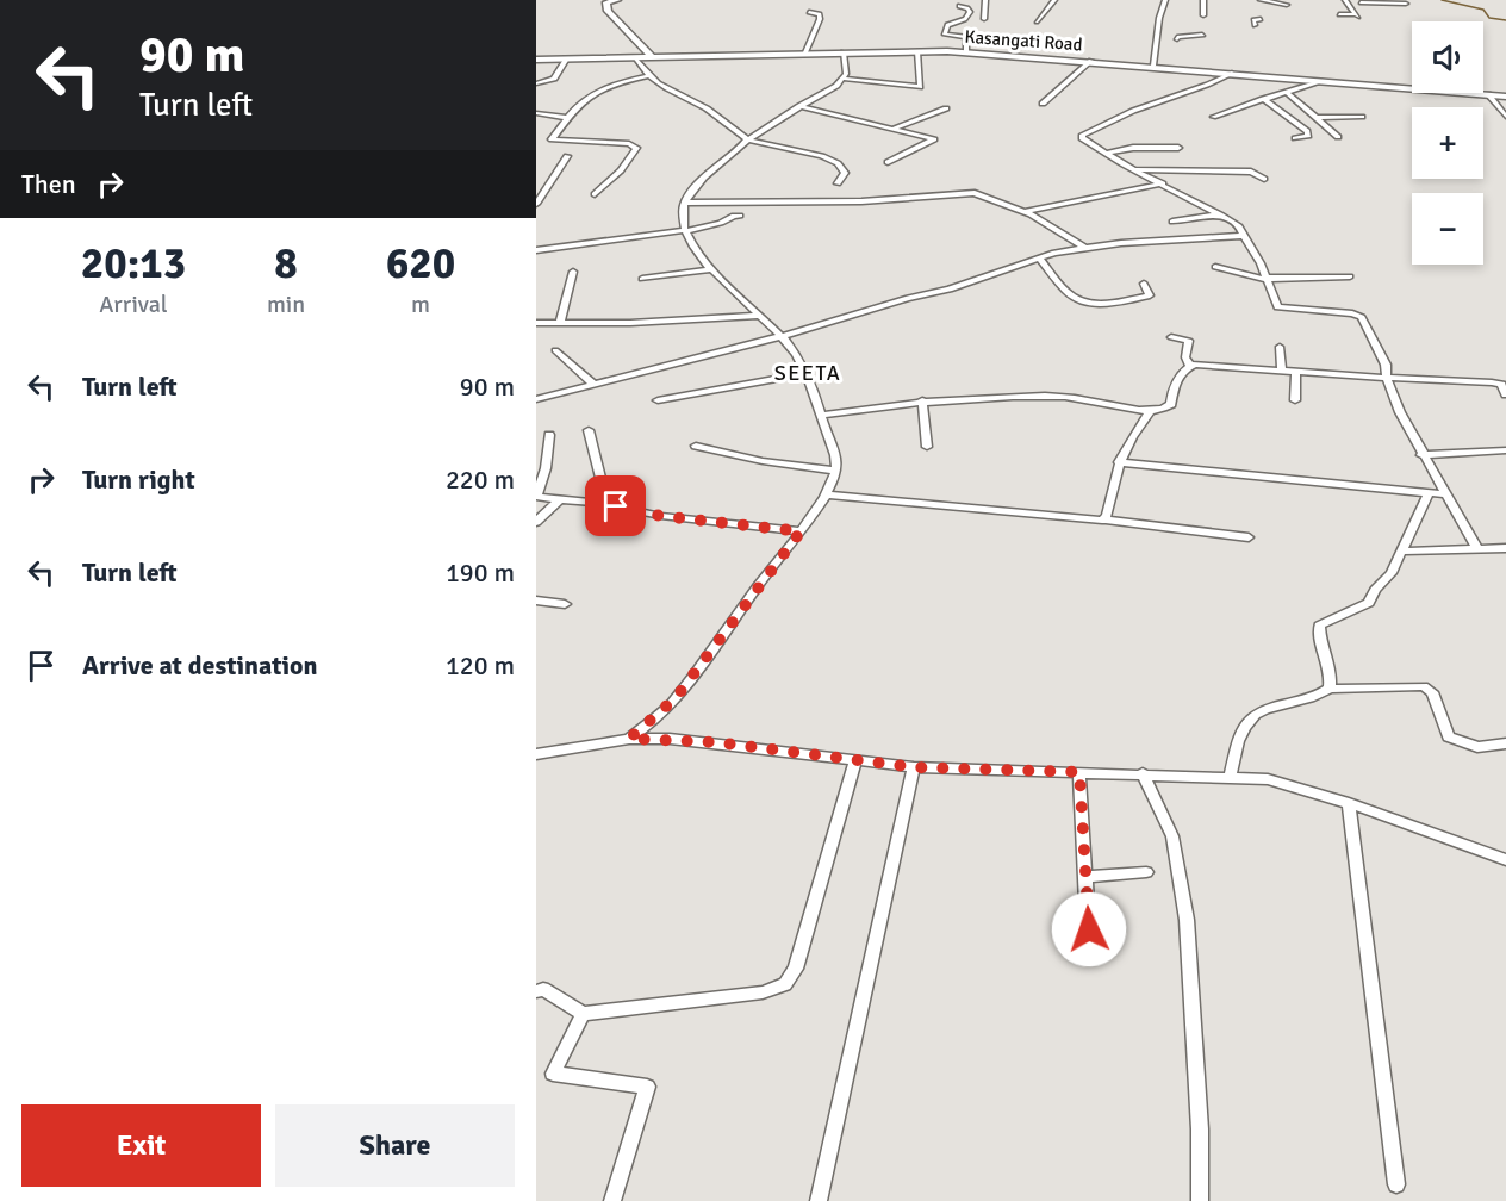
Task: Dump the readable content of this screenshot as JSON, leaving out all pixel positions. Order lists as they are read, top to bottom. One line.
{"streets":{"street":["Kasangati Road"]},"districts":["SEETA"],"page":{"turn":["90 m","Turn left"],"map_buttons":["+","−"],"then":"Then","eta":["20:13","Arrival","8","min","620","m"],"list":[{"name":"Turn left","value":"90 m"},{"name":"Turn right","value":"220 m"},{"name":"Turn left","value":"190 m"},{"name":"Arrive at destination","value":"120 m"}],"buttons":["Exit","Share"]}}
